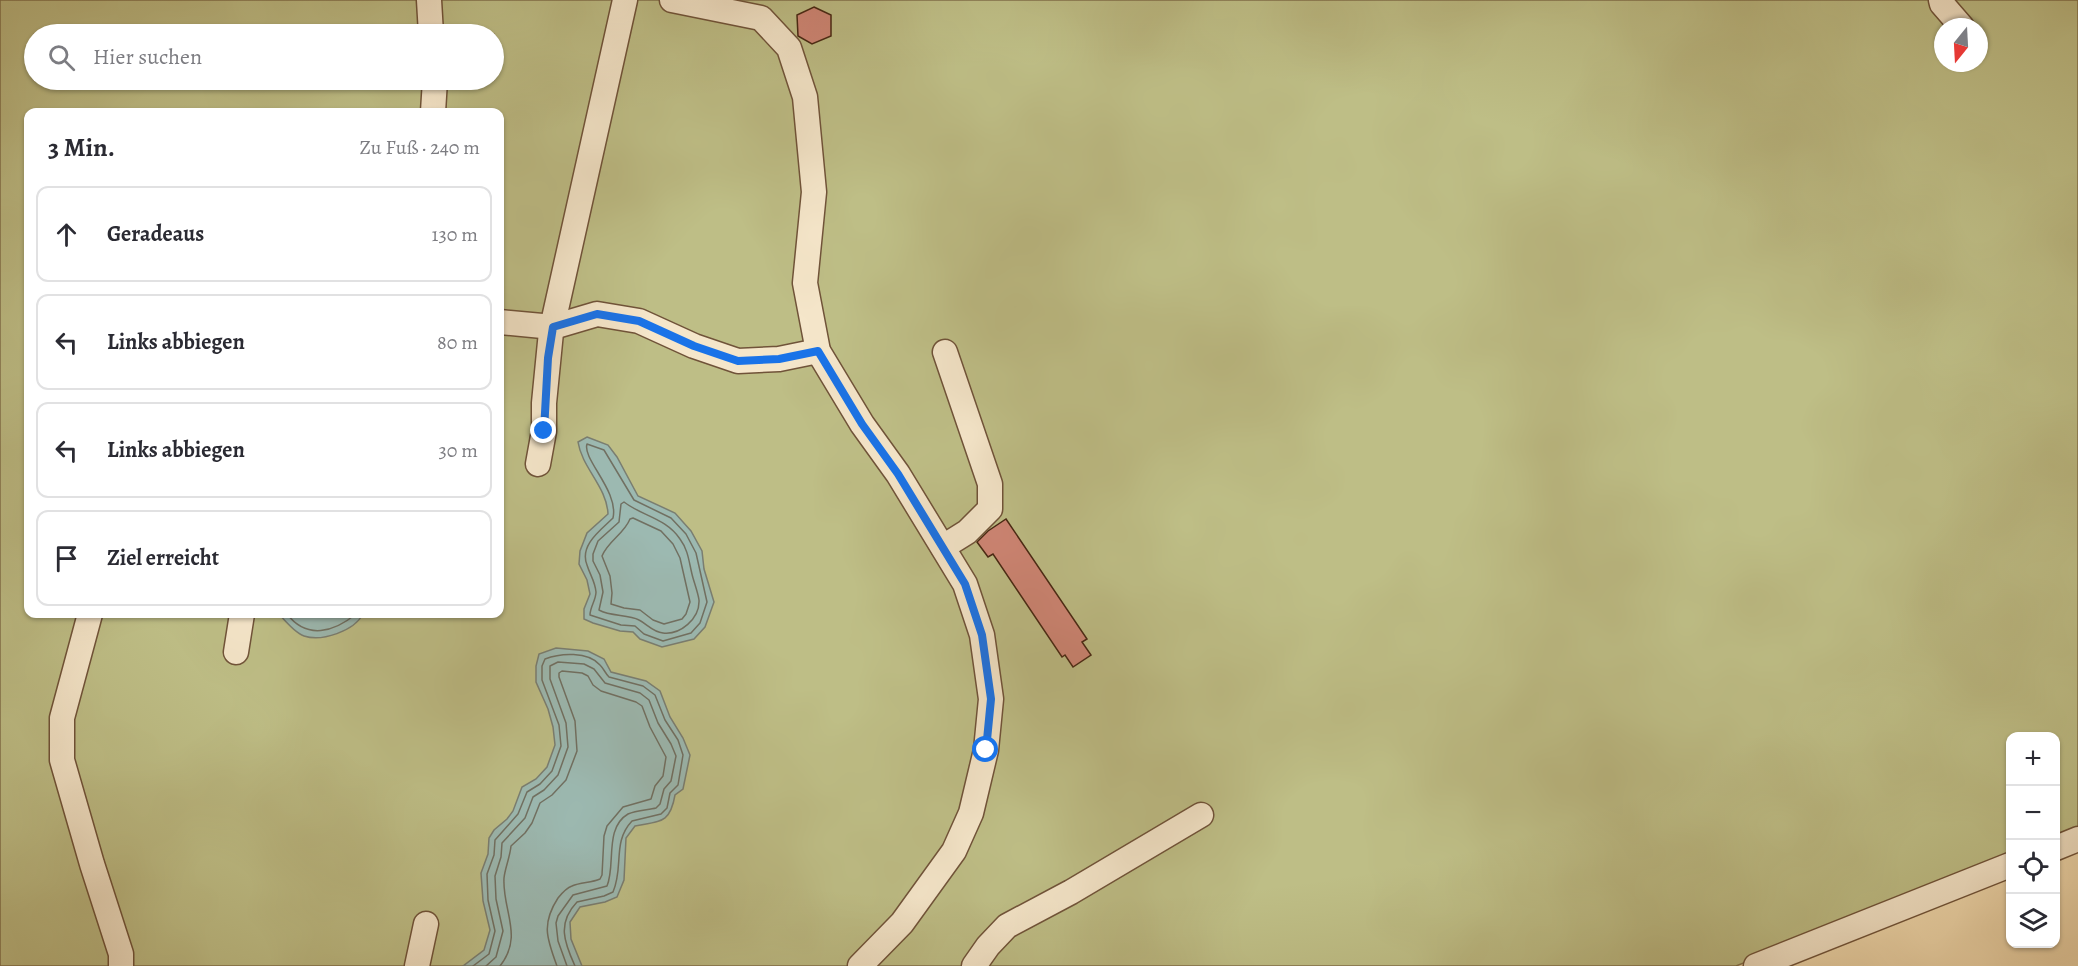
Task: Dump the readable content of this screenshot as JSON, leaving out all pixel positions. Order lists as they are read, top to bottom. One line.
{"north":"bottom","page":{"search":"Hier suchen","heading":["3 Min.","Zu Fuß · 240 m"],"list":[["Geradeaus","130 m"],["Links abbiegen","80 m"],["Links abbiegen","30 m"],"Ziel erreicht"],"map_buttons":["+","−"]}}
